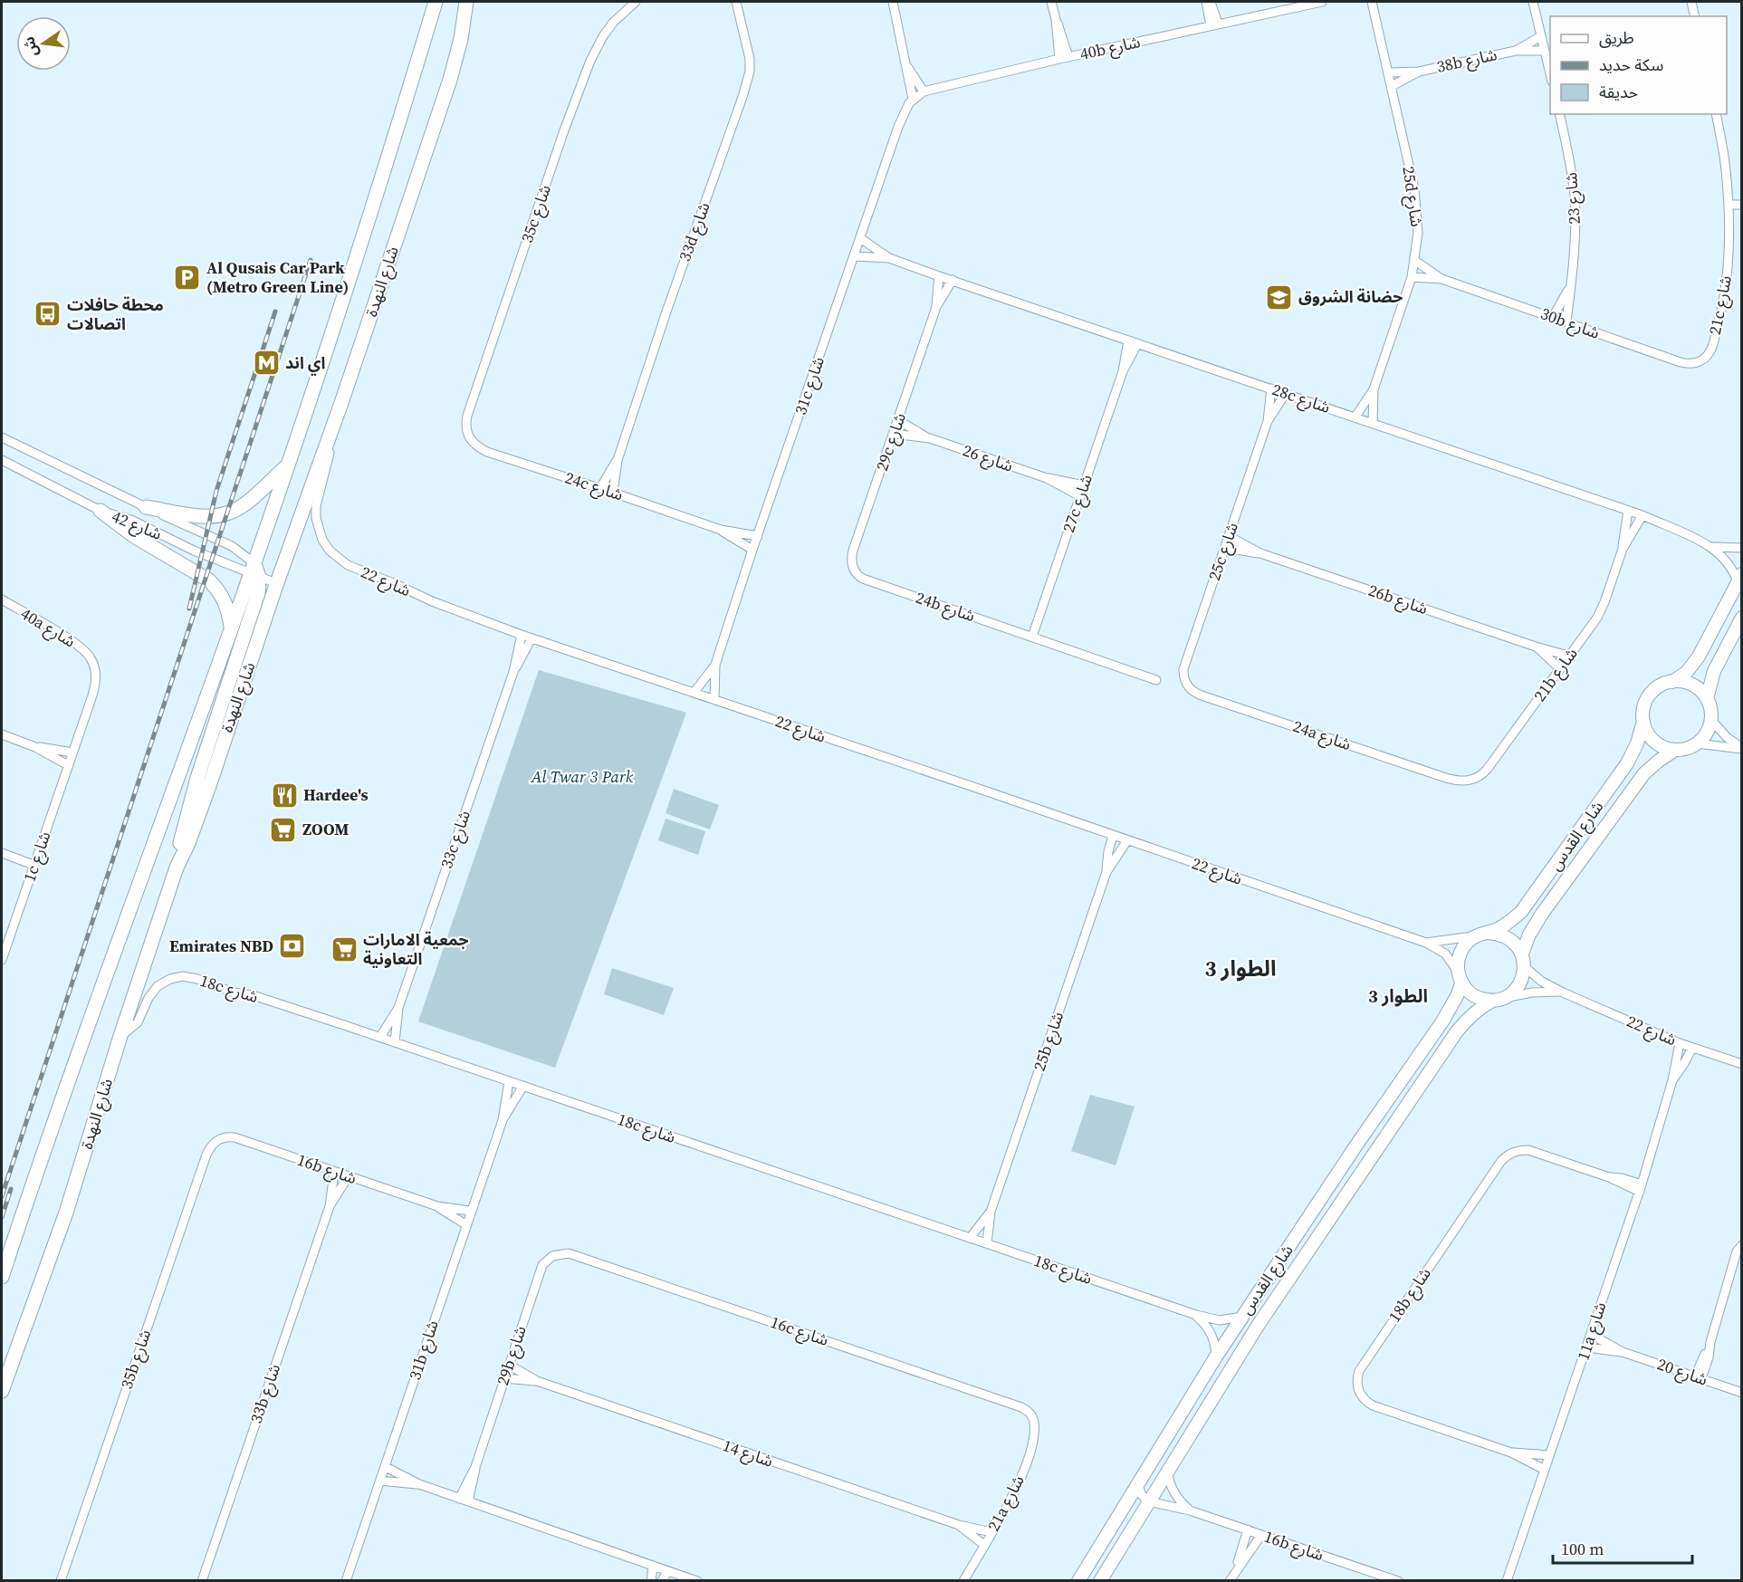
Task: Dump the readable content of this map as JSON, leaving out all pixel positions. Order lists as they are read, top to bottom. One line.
{"streets":{"main road":["شارع النهدة","شارع القدس"],"street":["40b شارع","38b شارع","25d شارع","شارع 23","35c شارع","33d شارع","21c شارع","30b شارع","31c شارع","28c شارع","29c شارع","شارع 26","24c شارع","27c شارع","شارع 42","25c شارع","شارع 22","26b شارع","24b شارع","40a شارع","21b شارع","24a شارع","33c شارع","1c شارع","18c شارع","25b شارع","16b شارع","18b شارع","16c شارع","11a شارع","31b شارع","29b شارع","35b شارع","شارع 20","33b شارع","شارع 14","21a شارع"]},"crossings":[["40b شارع","31c شارع"],["38b شارع","25d شارع"],["25d شارع","30b شارع"],["25d شارع","28c شارع"],["شارع 23","30b شارع"],["35c شارع","24c شارع"],["33d شارع","24c شارع"],["شارع النهدة","شارع 42"],["شارع النهدة","شارع 22"],["شارع النهدة","18c شارع"],["21c شارع","30b شارع"],["31c شارع","28c شارع"],["31c شارع","24c شارع"],["31c شارع","شارع 22"],["28c شارع","29c شارع"],["28c شارع","27c شارع"],["28c شارع","25c شارع"],["28c شارع","21b شارع"],["29c شارع","شارع 26"],["29c شارع","24b شارع"],["شارع 26","27c شارع"],["27c شارع","24b شارع"],["25c شارع","26b شارع"],["25c شارع","24a شارع"],["شارع 22","شارع القدس"],["شارع 22","33c شارع"],["شارع 22","25b شارع"],["شارع 22","11a شارع"],["26b شارع","21b شارع"],["40a شارع","1c شارع"],["21b شارع","24a شارع"],["شارع القدس","18c شارع"],["شارع القدس","16b شارع"],["33c شارع","18c شارع"],["18c شارع","25b شارع"],["18c شارع","31b شارع"],["16b شارع","31b شارع"],["16b شارع","35b شارع"],["16b شارع","33b شارع"],["18b شارع","11a شارع"],["16c شارع","29b شارع"],["16c شارع","21a شارع"],["11a شارع","شارع 20"],["29b شارع","شارع 14"],["شارع 14","21a شارع"]],"districts":["الطوار 3","الطوار 3"],"parks":["Al Twar 3 Park"],"places":{"parking":["Al Qusais Car Park (Metro Green Line)"],"school or university":["حضانة الشروق"],"bus stop":["محطة حافلات اتصالات"],"metro station":["اي اند"],"restaurant":["Hardee's"],"supermarket":["ZOOM","جمعية الامارات التعاونية"],"bank":["Emirates NBD"]},"legend":["طريق","سكة حديد","حديقة"],"scale_bar":"100 m","north":"left"}
